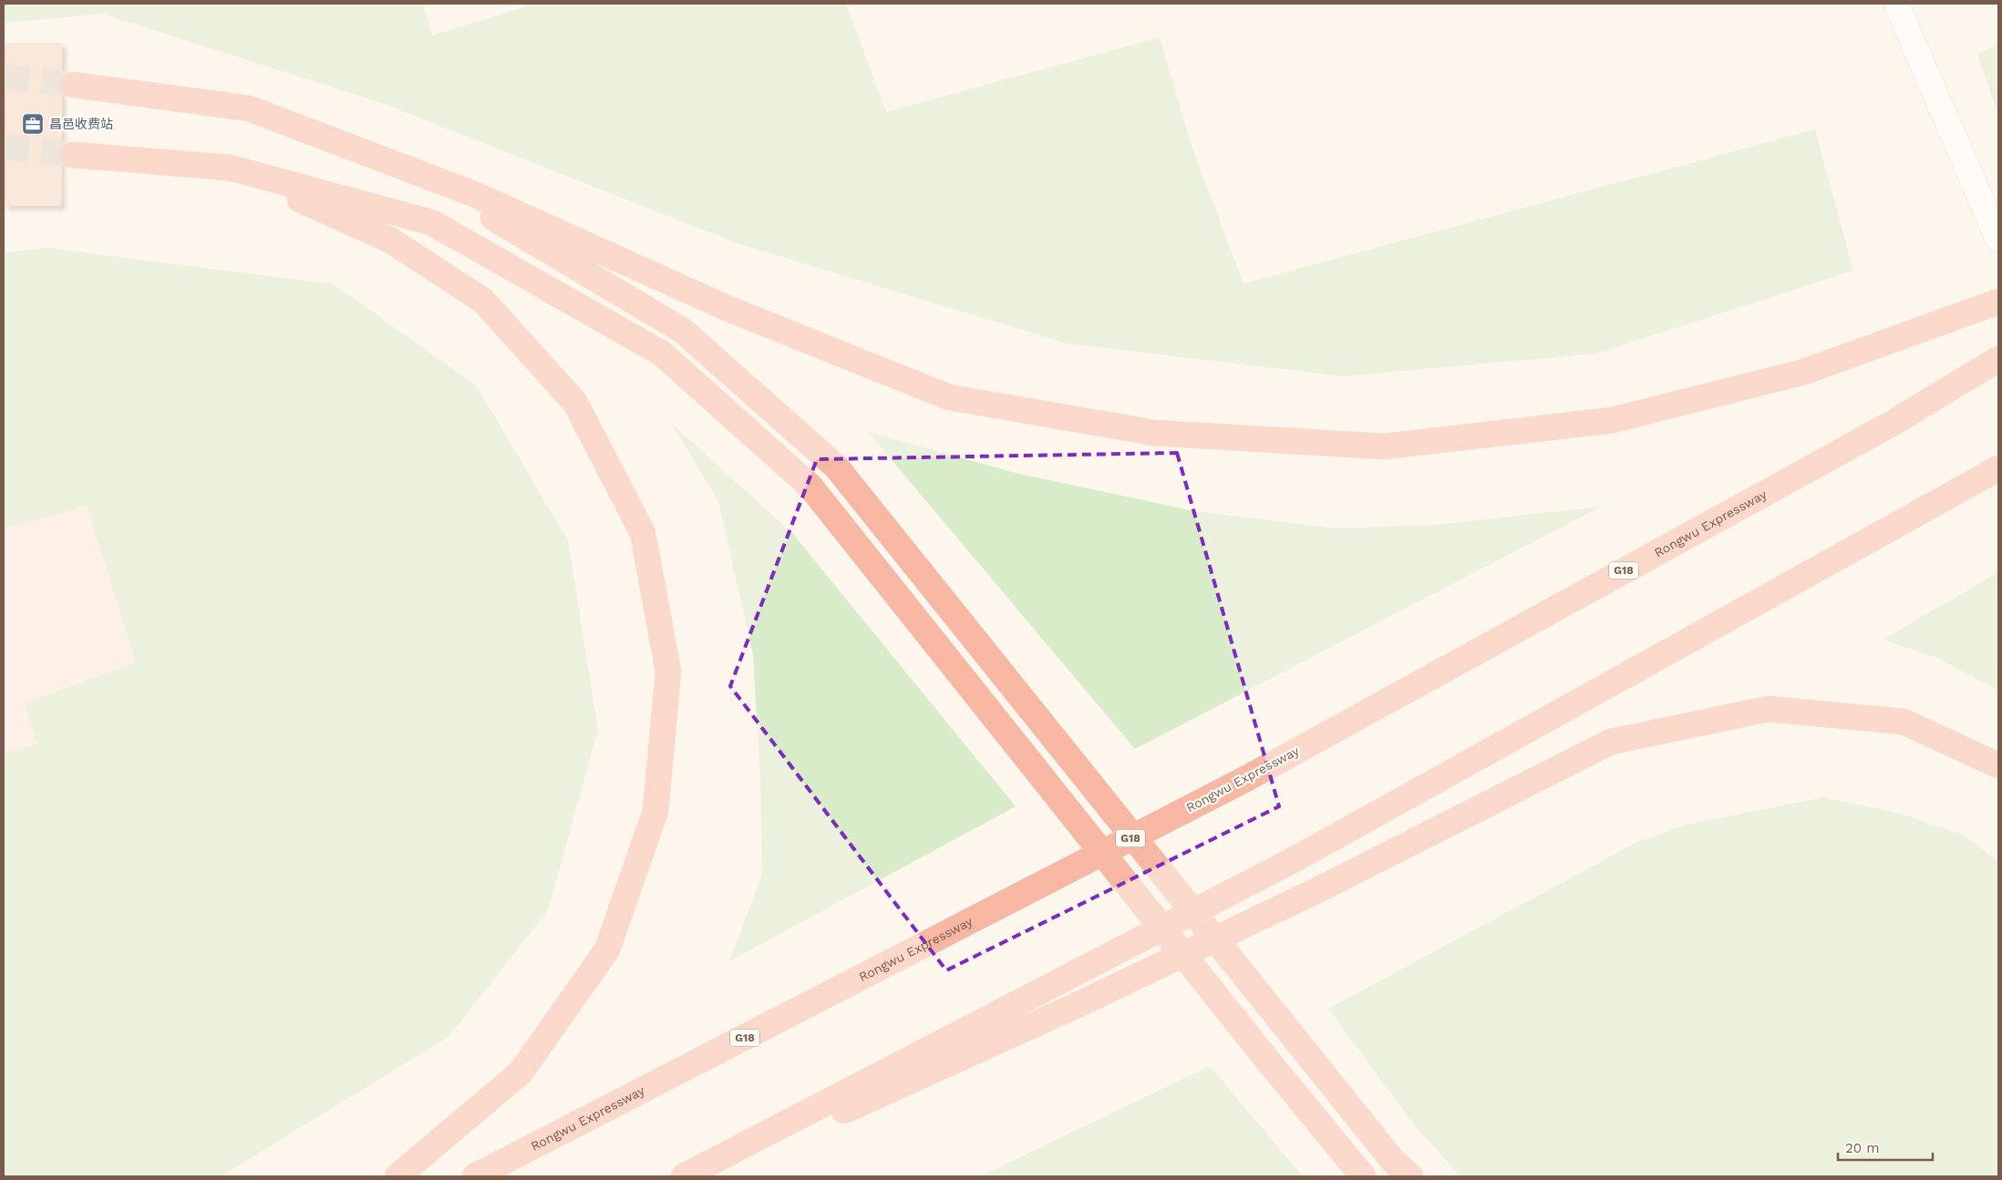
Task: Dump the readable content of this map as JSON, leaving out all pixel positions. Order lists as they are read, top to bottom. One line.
{"streets":{"highway":["Rongwu Expressway","G18"]},"places":{"office":["昌邑收费站"]},"scale_bar":"20 m"}
